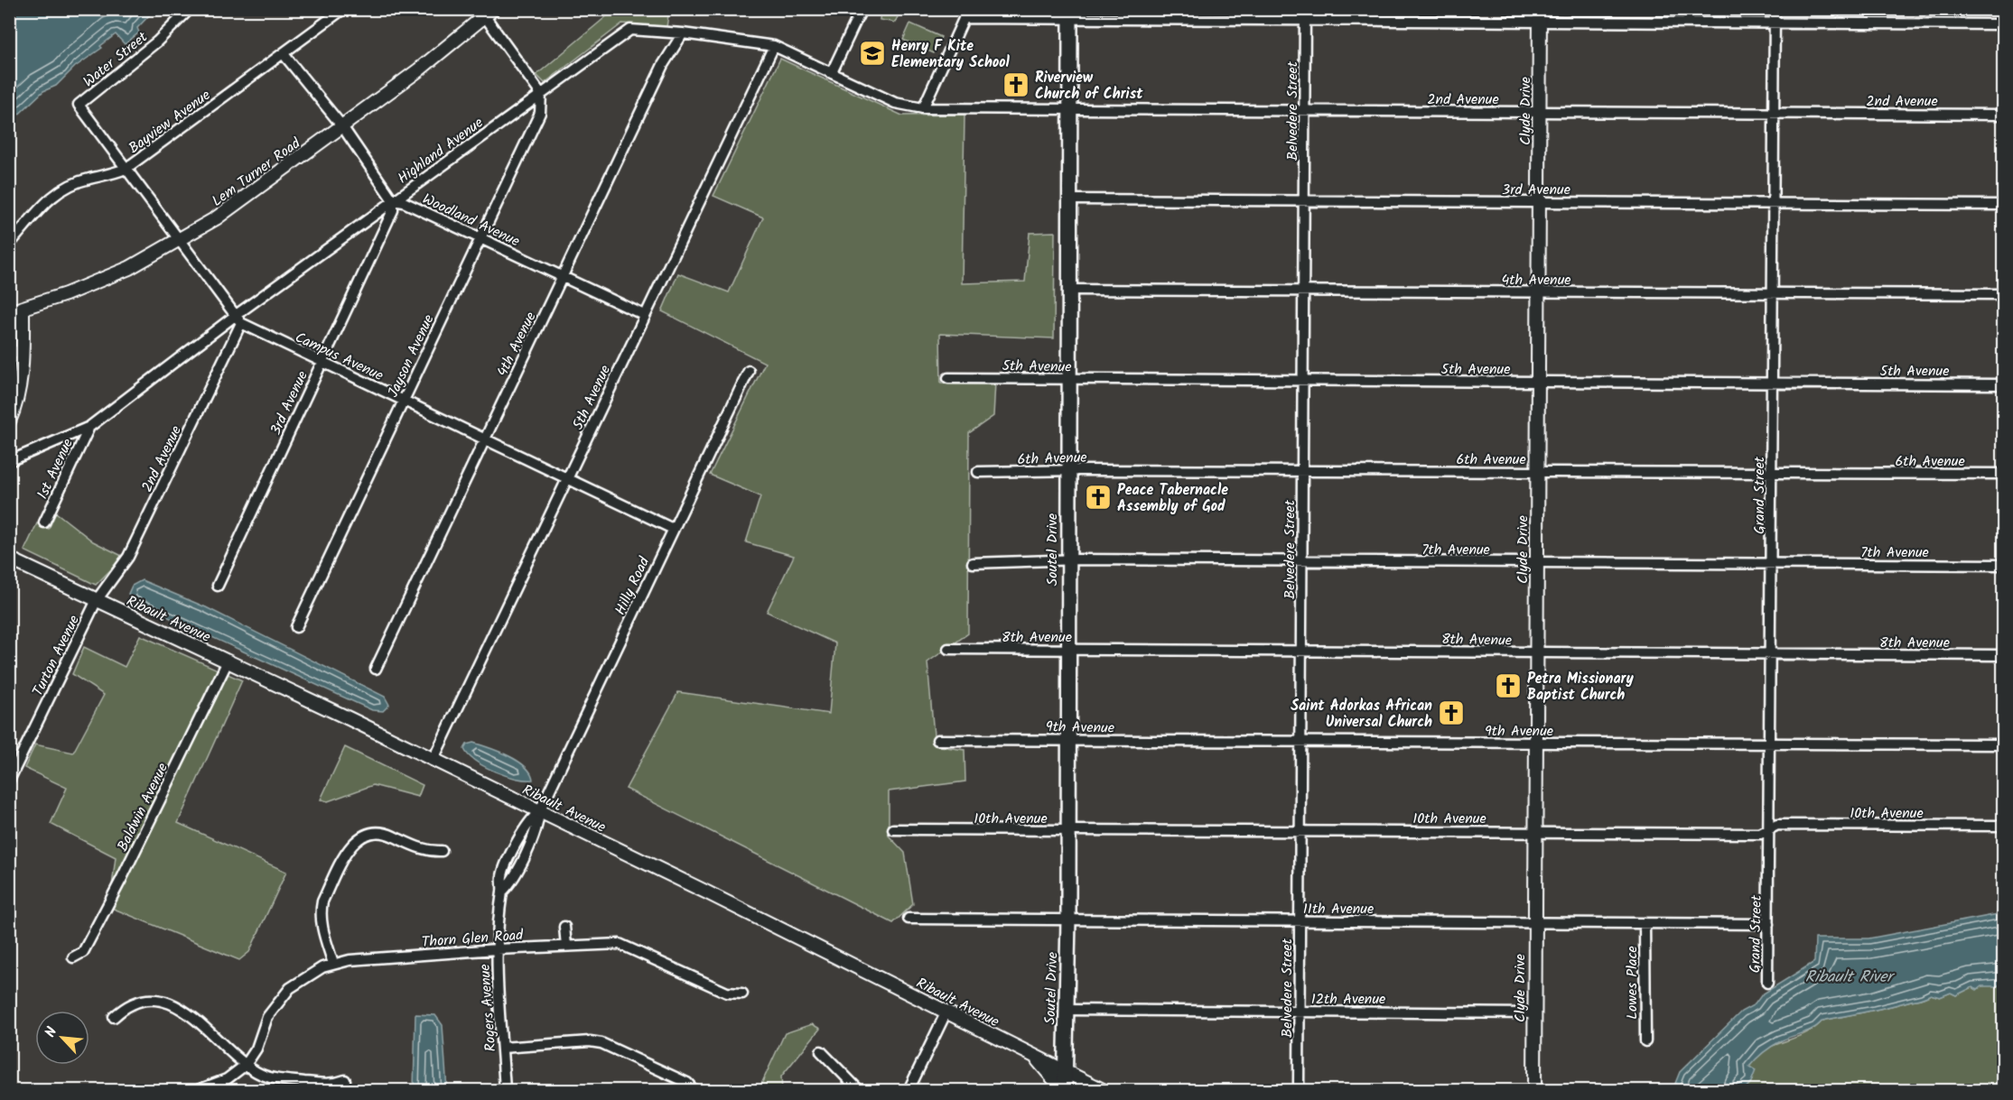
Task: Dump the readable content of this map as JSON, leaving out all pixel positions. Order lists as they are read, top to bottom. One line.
{"streets":{"main road":["Soutel Drive"],"street":["Water Street","2nd Avenue","Belvedere Street","Clyde Drive","Bayview Avenue","Highland Avenue","Lem Turner Road","3rd Avenue","Woodland Avenue","4th Avenue","Campus Avenue","Jayson Avenue","5th Avenue","6th Avenue","1st Avenue","Grand Street","7th Avenue","Hilly Road","Ribault Avenue","8th Avenue","Turton Avenue","9th Avenue","Baldwin Avenue","10th Avenue","11th Avenue","Thorn Glen Road","Lowes Place","12th Avenue","Rogers Avenue"]},"crossings":[["Water Street","Campus Avenue"],["2nd Avenue","Belvedere Street"],["2nd Avenue","Clyde Drive"],["2nd Avenue","Highland Avenue"],["2nd Avenue","Campus Avenue"],["2nd Avenue","Grand Street"],["2nd Avenue","Soutel Drive"],["2nd Avenue","Ribault Avenue"],["2nd Avenue","Turton Avenue"],["Belvedere Street","3rd Avenue"],["Belvedere Street","4th Avenue"],["Belvedere Street","5th Avenue"],["Belvedere Street","6th Avenue"],["Belvedere Street","7th Avenue"],["Belvedere Street","8th Avenue"],["Belvedere Street","9th Avenue"],["Belvedere Street","10th Avenue"],["Belvedere Street","11th Avenue"],["Belvedere Street","12th Avenue"],["Clyde Drive","3rd Avenue"],["Clyde Drive","4th Avenue"],["Clyde Drive","5th Avenue"],["Clyde Drive","6th Avenue"],["Clyde Drive","7th Avenue"],["Clyde Drive","8th Avenue"],["Clyde Drive","9th Avenue"],["Clyde Drive","10th Avenue"],["Clyde Drive","11th Avenue"],["Clyde Drive","12th Avenue"],["Bayview Avenue","Campus Avenue"],["Highland Avenue","3rd Avenue"],["Highland Avenue","Woodland Avenue"],["Highland Avenue","4th Avenue"],["Highland Avenue","Campus Avenue"],["Highland Avenue","Jayson Avenue"],["Highland Avenue","5th Avenue"],["Highland Avenue","1st Avenue"],["Lem Turner Road","Campus Avenue"],["3rd Avenue","Woodland Avenue"],["3rd Avenue","Campus Avenue"],["3rd Avenue","Grand Street"],["3rd Avenue","Soutel Drive"],["Woodland Avenue","4th Avenue"],["Woodland Avenue","Jayson Avenue"],["Woodland Avenue","5th Avenue"],["4th Avenue","Campus Avenue"],["4th Avenue","Grand Street"],["4th Avenue","Soutel Drive"],["Campus Avenue","Jayson Avenue"],["Campus Avenue","5th Avenue"],["Campus Avenue","Hilly Road"],["5th Avenue","Grand Street"],["5th Avenue","Soutel Drive"],["5th Avenue","Ribault Avenue"],["6th Avenue","Grand Street"],["6th Avenue","Soutel Drive"],["Grand Street","7th Avenue"],["Grand Street","8th Avenue"],["Grand Street","9th Avenue"],["Grand Street","10th Avenue"],["Grand Street","11th Avenue"],["7th Avenue","Soutel Drive"],["Soutel Drive","Ribault Avenue"],["Soutel Drive","8th Avenue"],["Soutel Drive","9th Avenue"],["Soutel Drive","10th Avenue"],["Soutel Drive","11th Avenue"],["Soutel Drive","12th Avenue"],["Hilly Road","Ribault Avenue"],["Hilly Road","Rogers Avenue"],["Ribault Avenue","Turton Avenue"],["Ribault Avenue","Baldwin Avenue"],["Ribault Avenue","Rogers Avenue"],["11th Avenue","Lowes Place"],["Thorn Glen Road","Rogers Avenue"]],"water":["Ribault River"],"places":{"school or university":["Henry F Kite Elementary School"],"church":["Riverview Church of Christ","Peace Tabernacle Assembly of God","Petra Missionary Baptist Church","Saint Adorkas African Universal Church"]},"north":"top left"}
